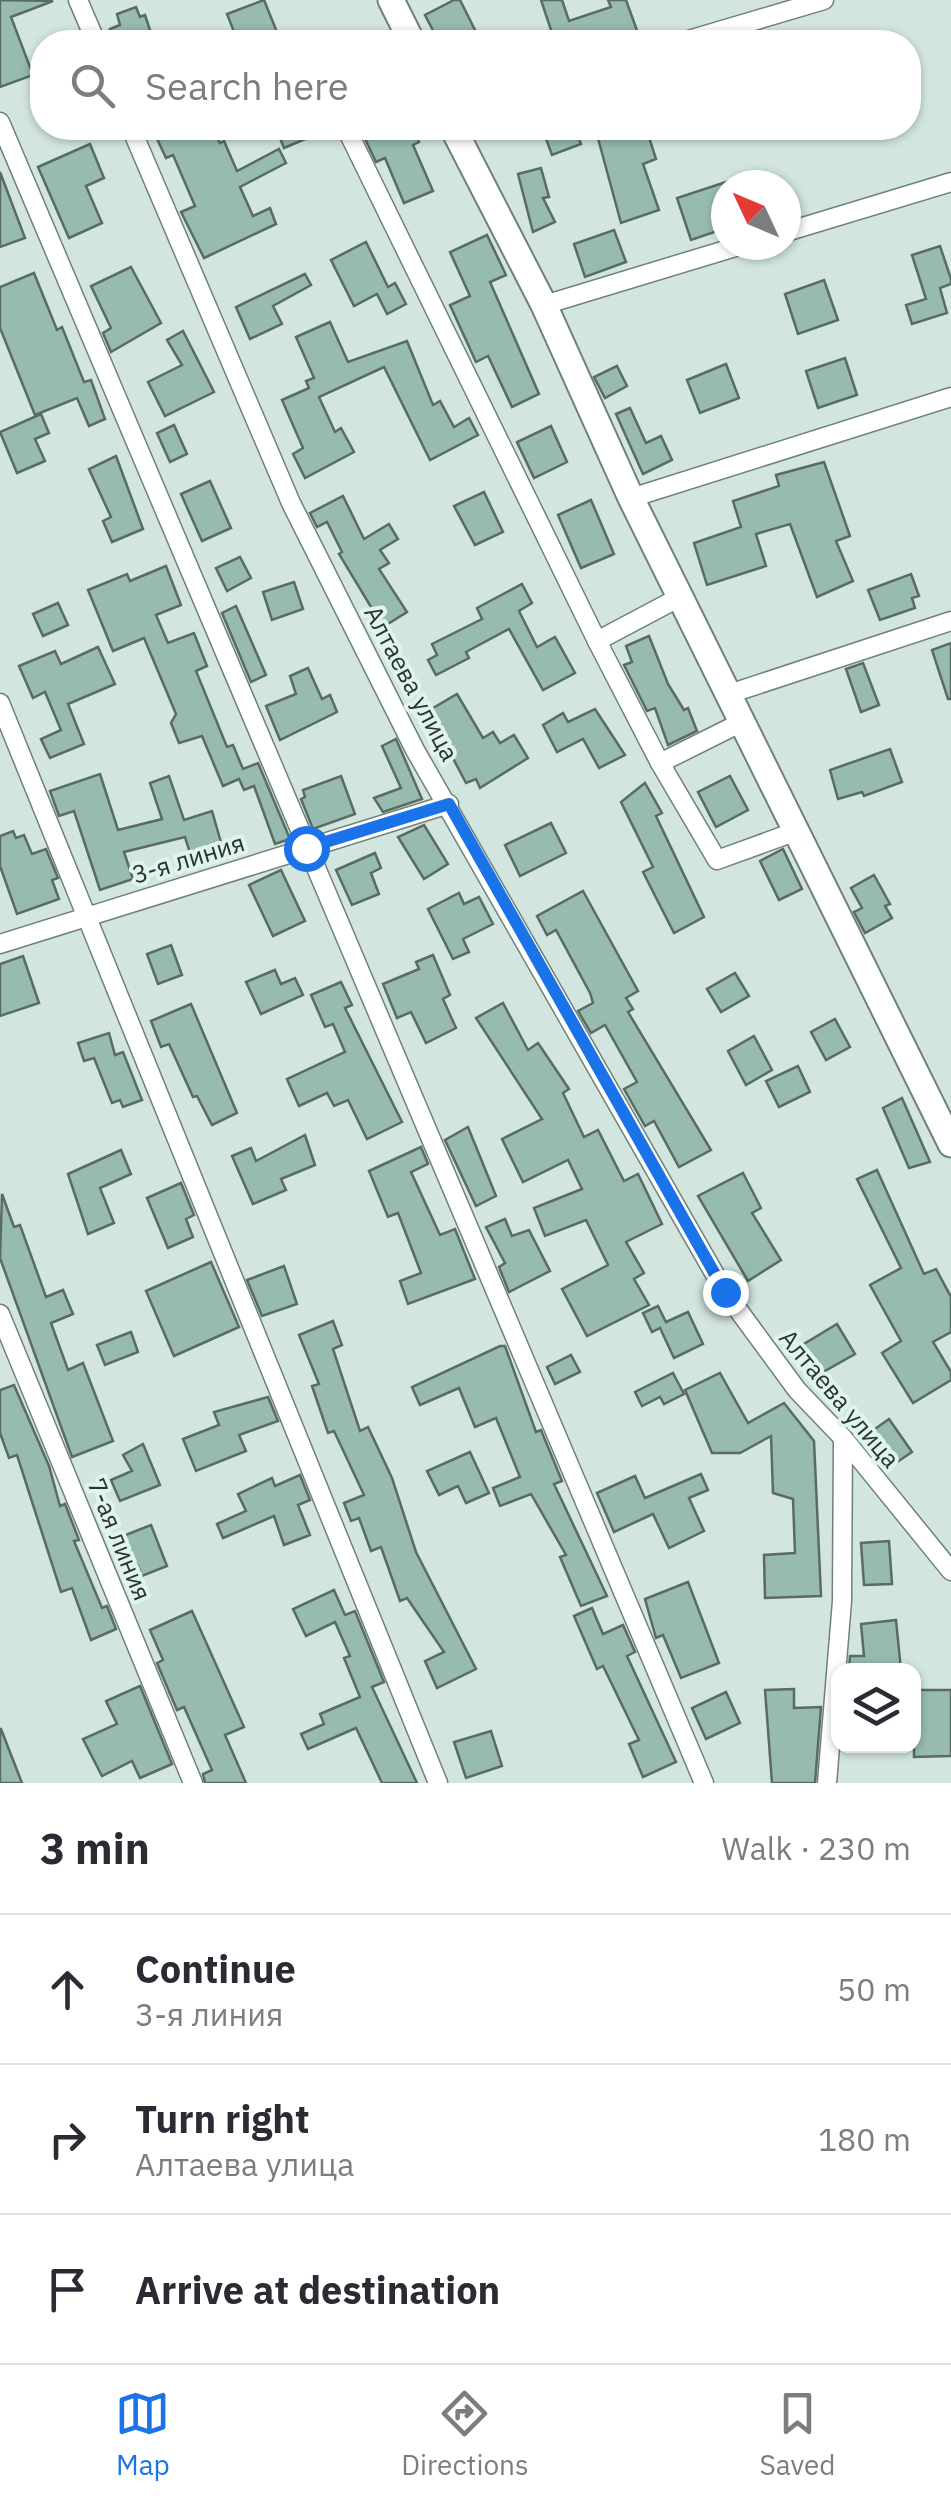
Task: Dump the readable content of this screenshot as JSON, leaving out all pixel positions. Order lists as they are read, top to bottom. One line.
{"streets":{"street":["Алтаева улица","3-я линия","7-ая линия"]},"crossings":[["Алтаева улица","3-я линия"]],"north":"top left","page":{"search":"Search here","heading":["3 min","Walk · 230 m"],"list":[["Continue","3-я линия","50 m"],["Turn right","Алтаева улица","180 m"],"Arrive at destination"],"nav":["Map","Directions","Saved"]}}
